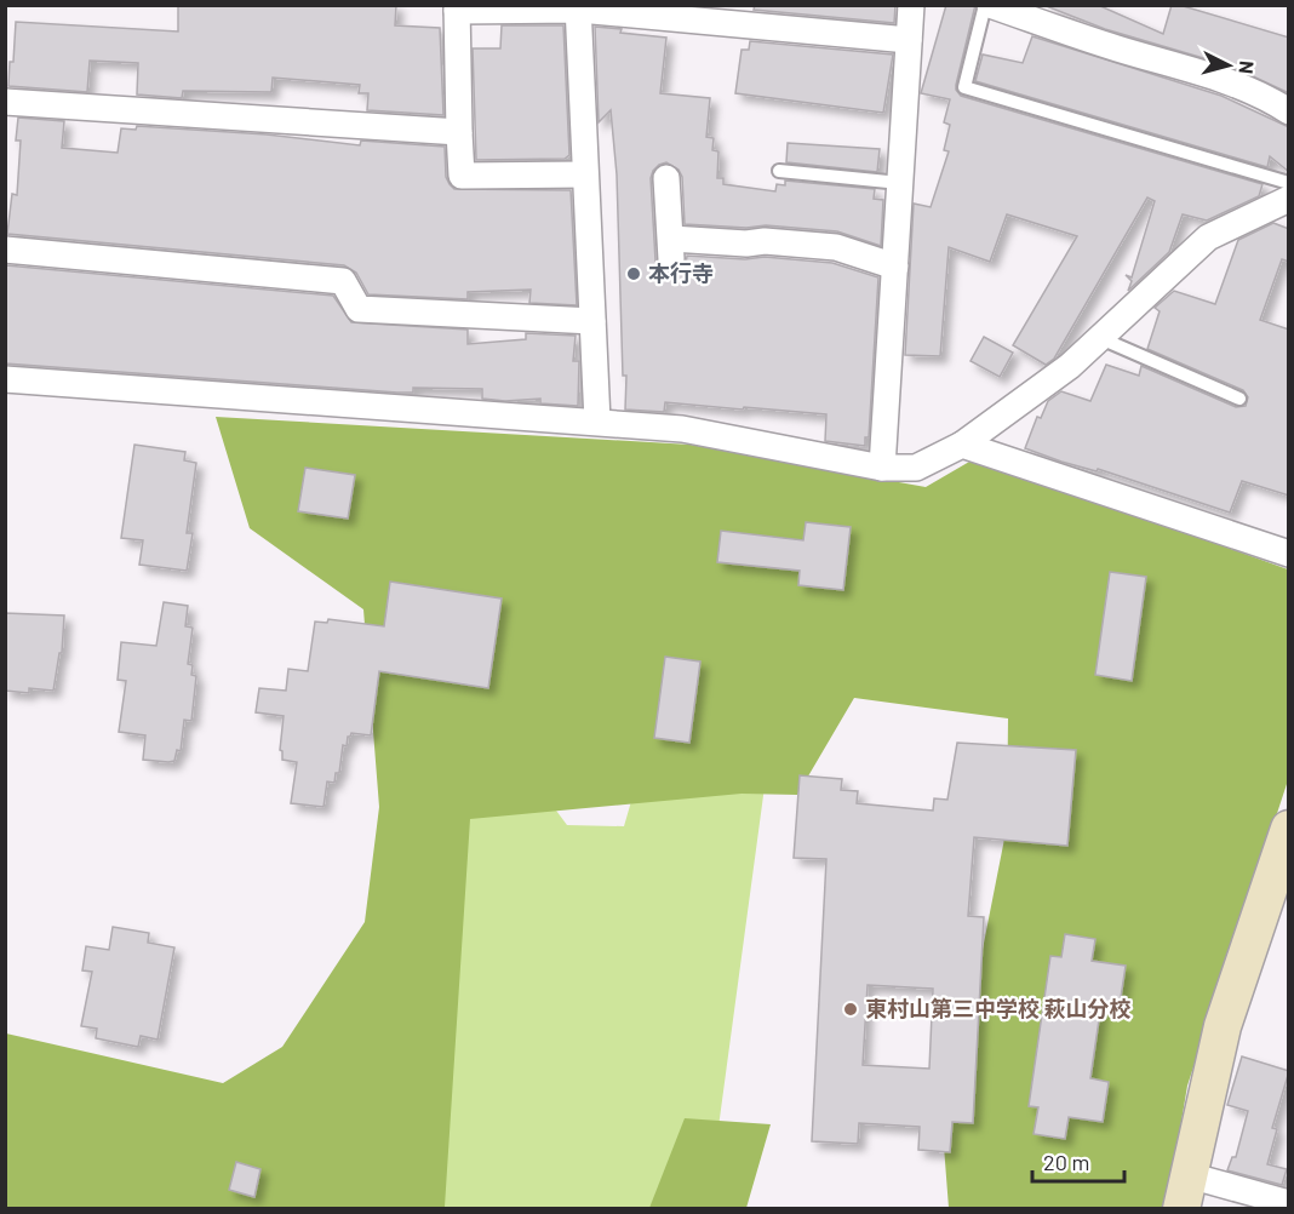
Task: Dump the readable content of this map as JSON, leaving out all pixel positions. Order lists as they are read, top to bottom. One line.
{"places":["本行寺","東村山第三中学校 萩山分校"],"scale_bar":"20 m","north":"right"}
